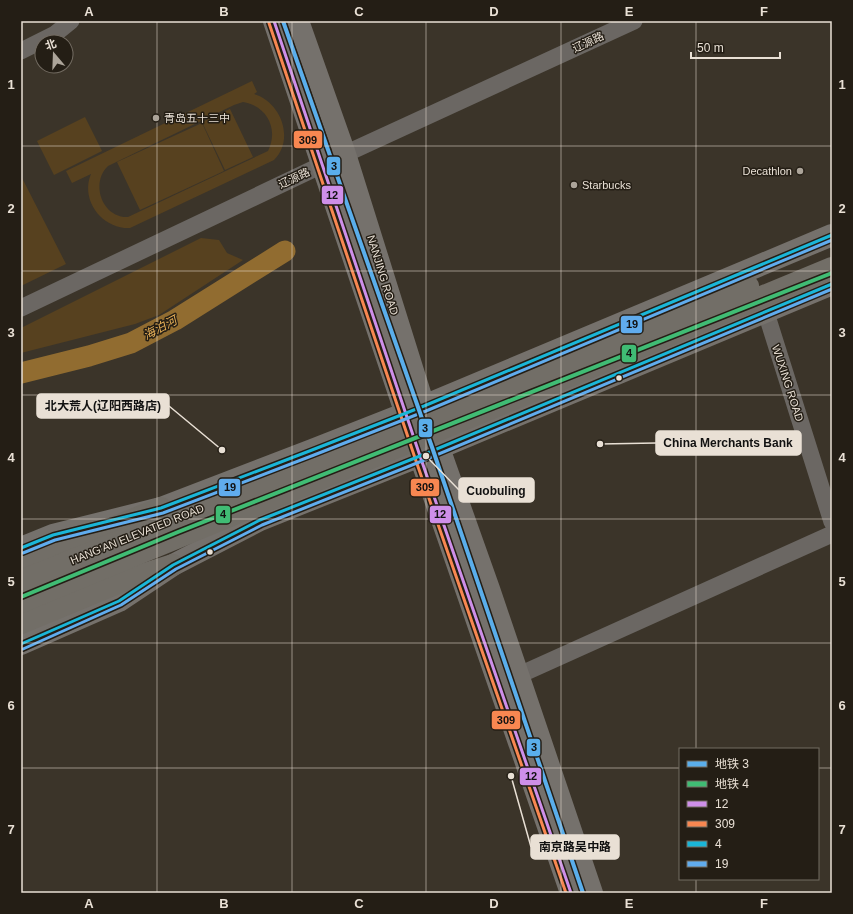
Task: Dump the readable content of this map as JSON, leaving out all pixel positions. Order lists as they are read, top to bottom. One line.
{"streets":{"highway":["HANG'AN ELEVATED ROAD"],"main road":["NANJING ROAD"],"street":["辽源路","WUXING ROAD"]},"crossings":[["辽源路","NANJING ROAD"]],"water":["海泊河"],"places":["青岛五十三中","Decathlon","Starbucks","China Merchants Bank","北大荒人(辽阳西路店)","Cuobuling","南京路吴中路"],"lines":["metro line 3","transit line 12","transit line 309","transit line 4","transit line 19","metro line 4"],"legend":["地铁 3","地铁 4","12","309","4","19"],"scale_bar":"50 m","north":"top","grid":{"columns":["A","B","C","D","E","F"],"rows":["1","2","3","4","5","6","7"]}}
